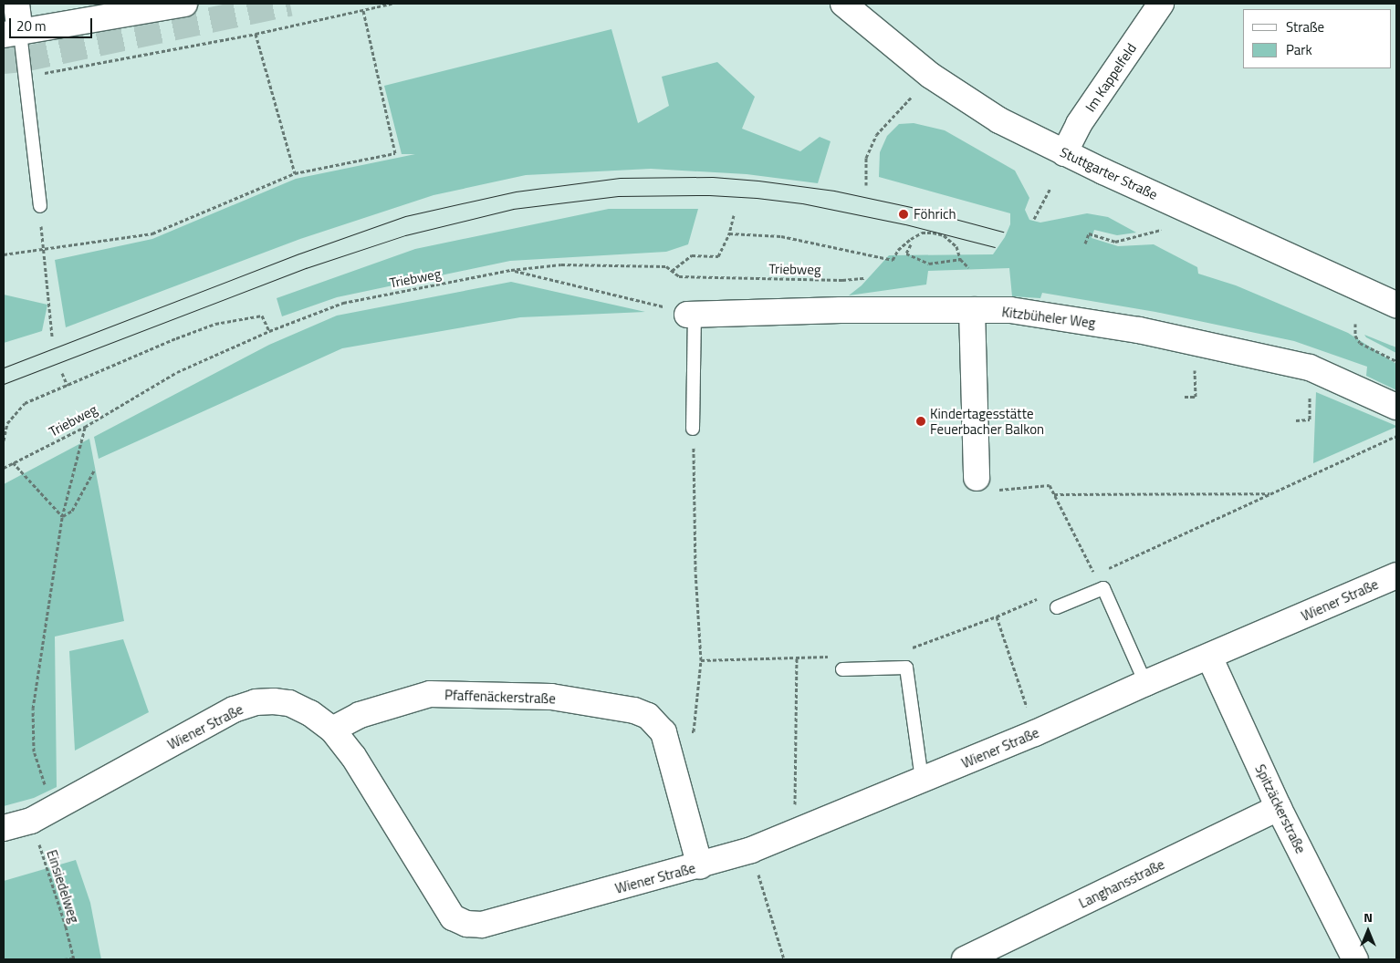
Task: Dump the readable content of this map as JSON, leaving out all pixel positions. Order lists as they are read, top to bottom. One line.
{"streets":{"street":["Im Kappelfeld","Stuttgarter Straße","Kitzbüheler Weg","Wiener Straße","Pfaffenäckerstraße","Spitzäckerstraße","Langhansstraße"],"path":["Triebweg","Einsiedelweg"]},"crossings":[["Im Kappelfeld","Stuttgarter Straße"],["Wiener Straße","Pfaffenäckerstraße"],["Wiener Straße","Spitzäckerstraße"],["Wiener Straße","Einsiedelweg"],["Spitzäckerstraße","Langhansstraße"]],"places":["Föhrich","Kindertagesstätte Feuerbacher Balkon"],"legend":["Straße","Park"],"scale_bar":"20 m","north":"top"}
